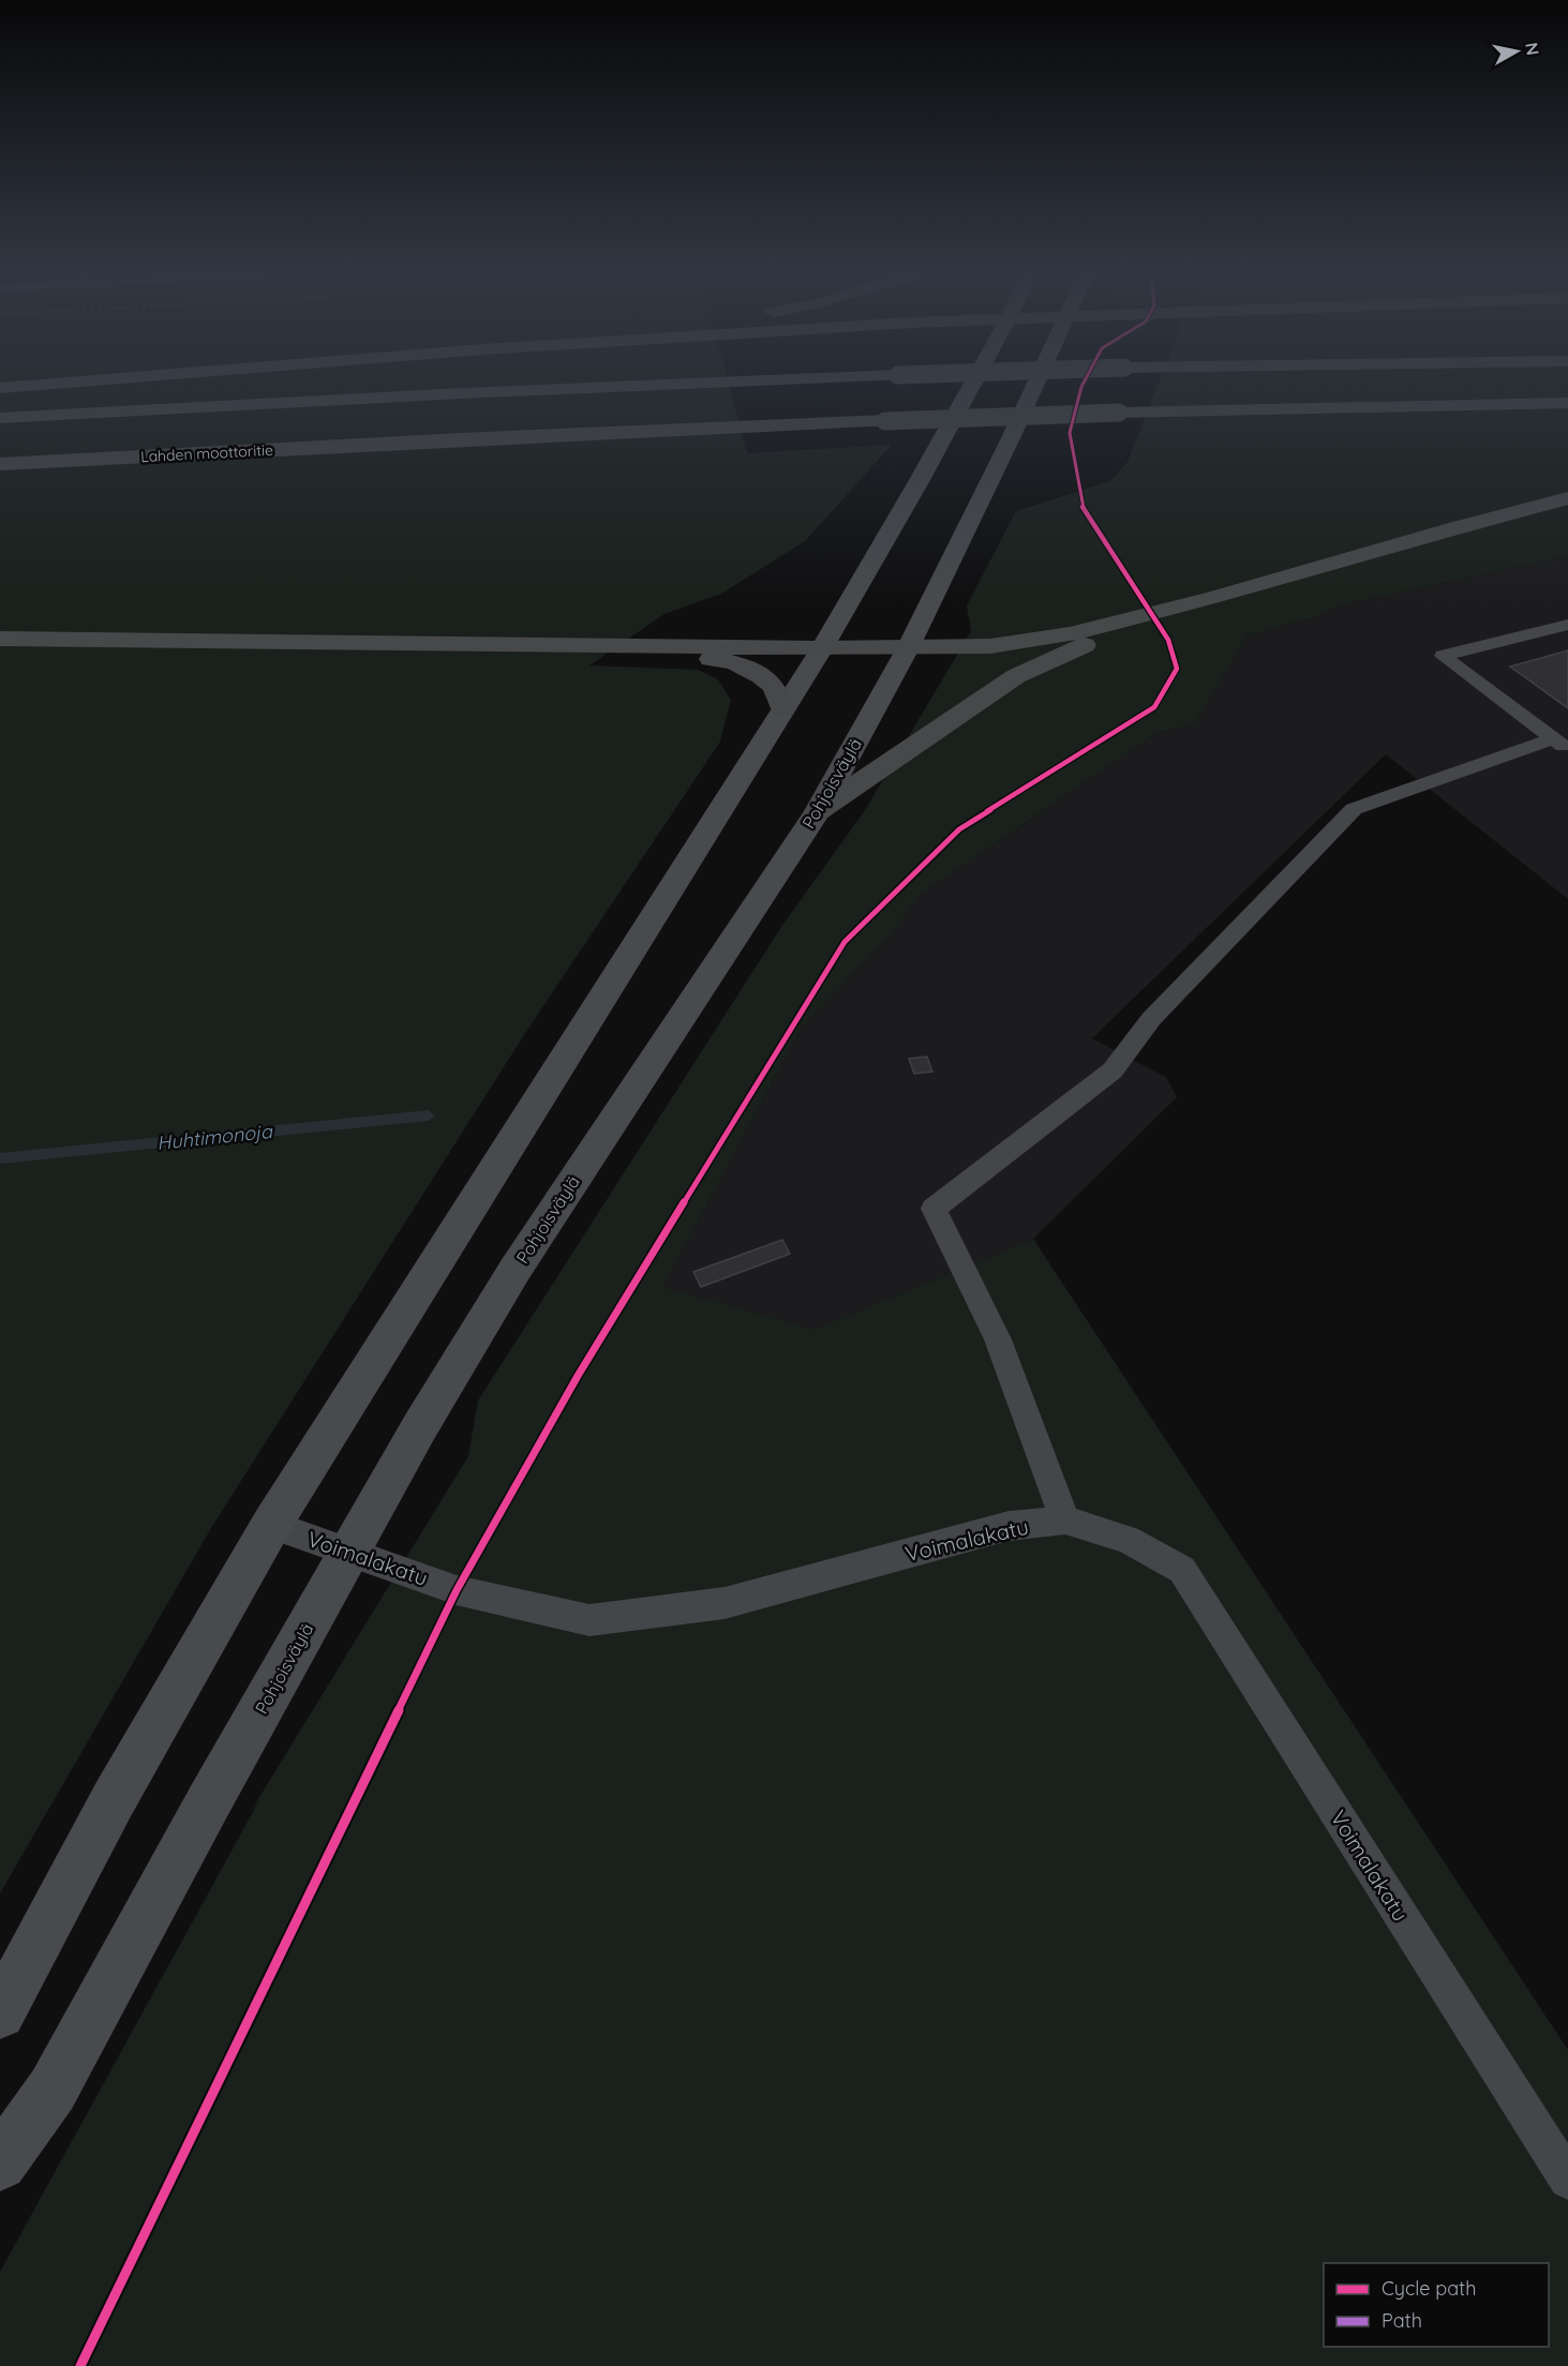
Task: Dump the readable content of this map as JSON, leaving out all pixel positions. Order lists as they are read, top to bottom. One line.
{"streets":{"highway":["Lahden moottoritie"],"main road":["Pohjoisväylä"],"lane":["Voimalakatu"]},"crossings":[["Pohjoisväylä","Voimalakatu"]],"water":["Huhtimonoja"],"legend":["Cycle path","Path"],"north":"right"}
